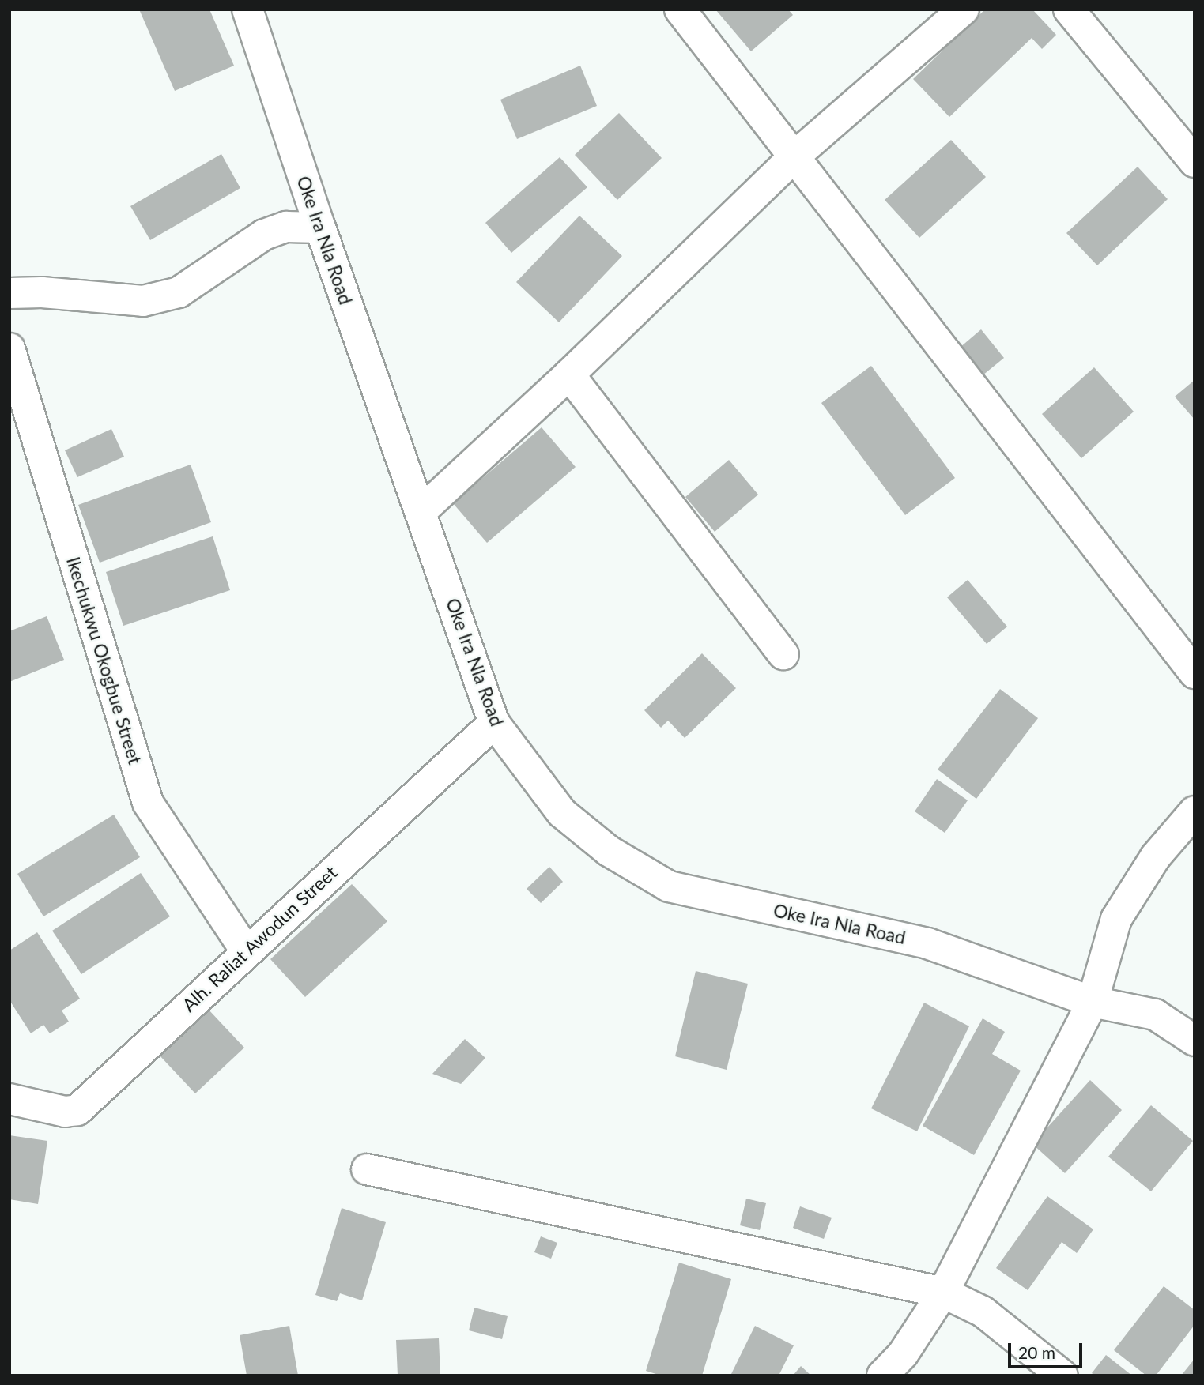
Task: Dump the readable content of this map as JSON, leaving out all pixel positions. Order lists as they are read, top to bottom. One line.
{"streets":{"street":["Oke Ira Nla Road","Ikechukwu Okogbue Street","Alh. Raliat Awodun Street"]},"crossings":[["Oke Ira Nla Road","Alh. Raliat Awodun Street"],["Ikechukwu Okogbue Street","Alh. Raliat Awodun Street"]],"scale_bar":"20 m"}
